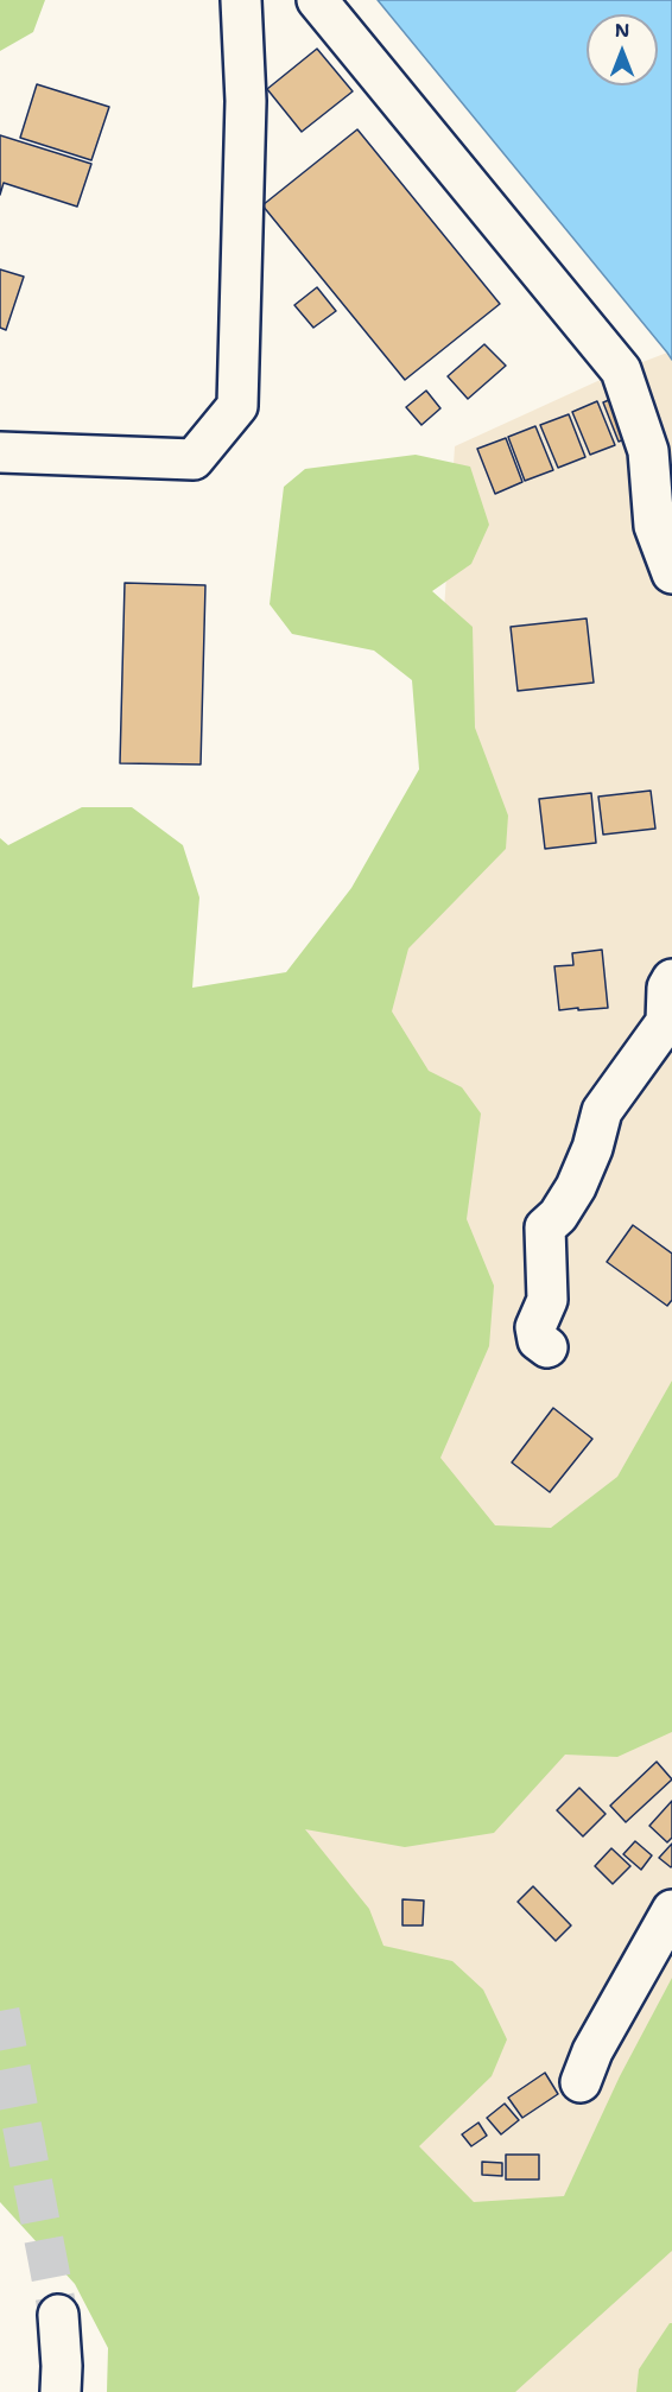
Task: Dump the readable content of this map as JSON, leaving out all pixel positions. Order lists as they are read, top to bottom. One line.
{"north":"top"}
